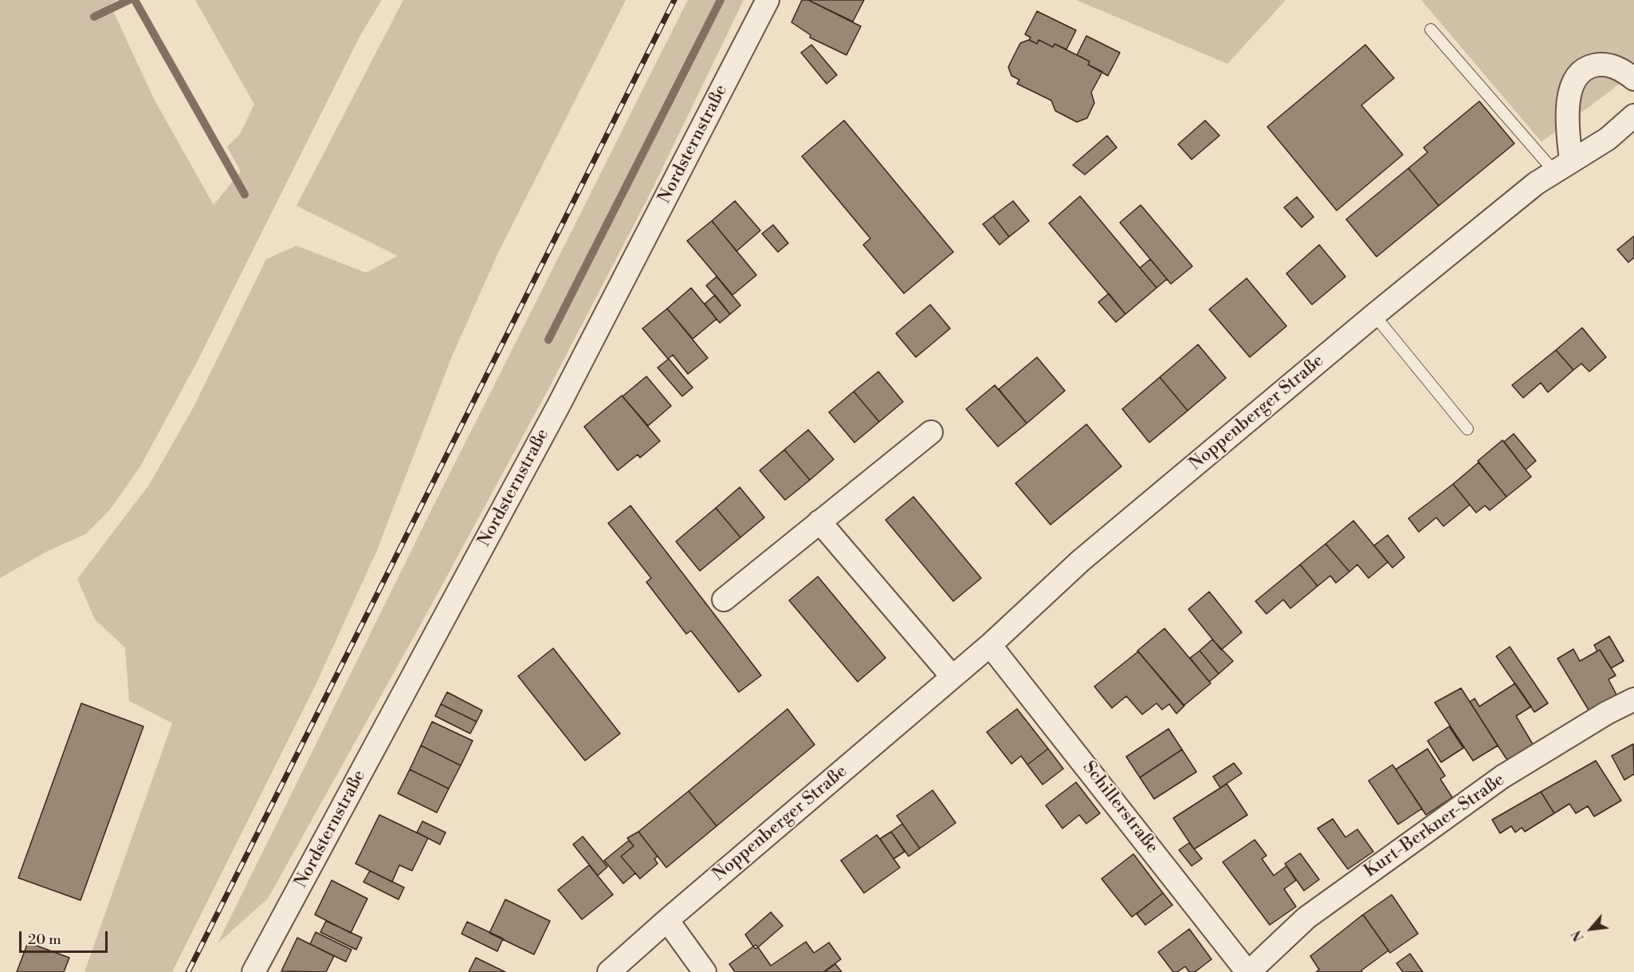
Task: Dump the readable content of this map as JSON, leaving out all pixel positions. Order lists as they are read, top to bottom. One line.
{"streets":{"street":["Nordsternstraße","Noppenberger Straße","Schillerstraße","Kurt-Berkner-Straße"]},"crossings":[["Noppenberger Straße","Schillerstraße"],["Schillerstraße","Kurt-Berkner-Straße"]],"scale_bar":"20 m","north":"bottom left"}
